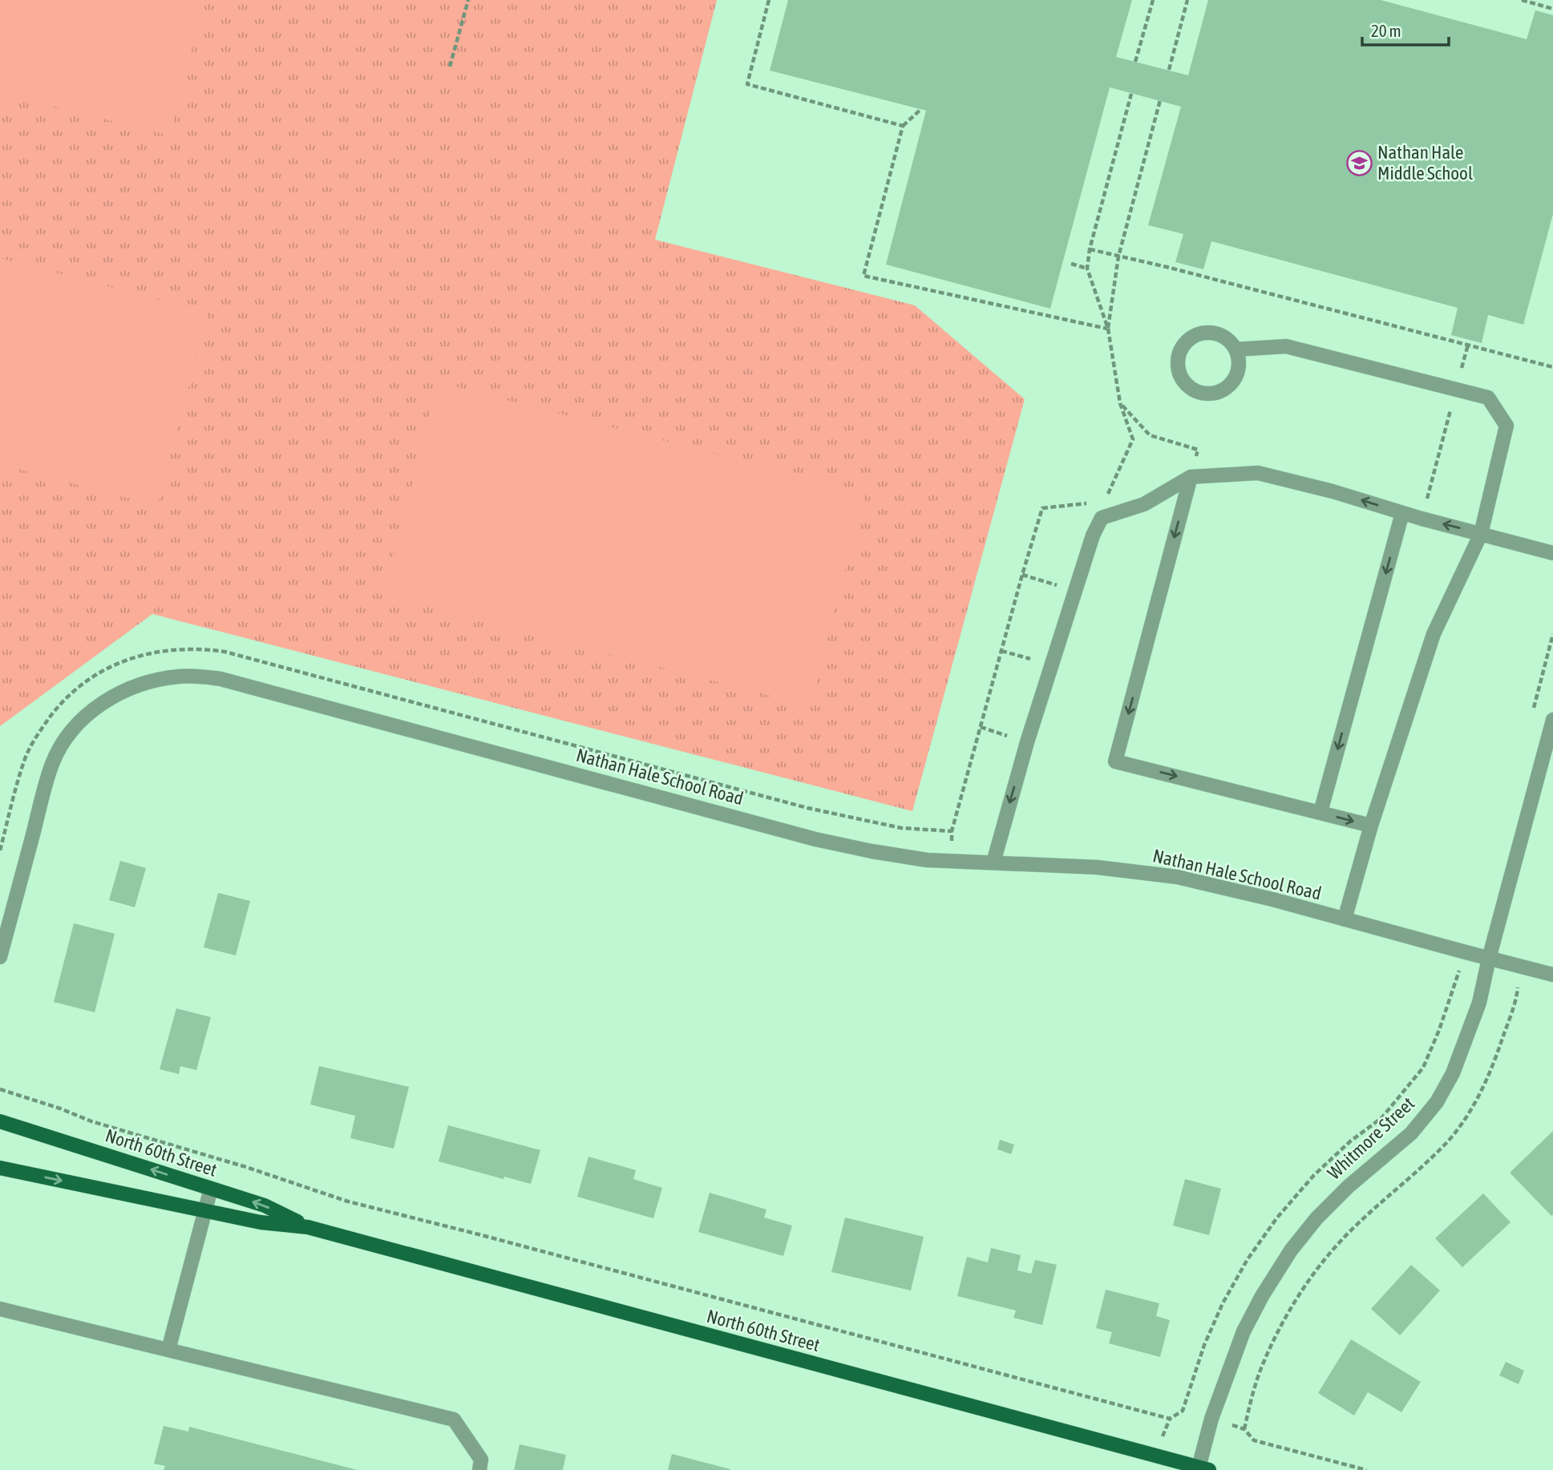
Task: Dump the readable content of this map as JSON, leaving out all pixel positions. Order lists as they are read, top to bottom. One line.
{"streets":{"main road":["North 60th Street"],"street":["Nathan Hale School Road","Whitmore Street"]},"crossings":[["Nathan Hale School Road","Whitmore Street"],["Whitmore Street","North 60th Street"]],"places":{"school or university":["Nathan Hale Middle School"]},"scale_bar":"20 m"}
